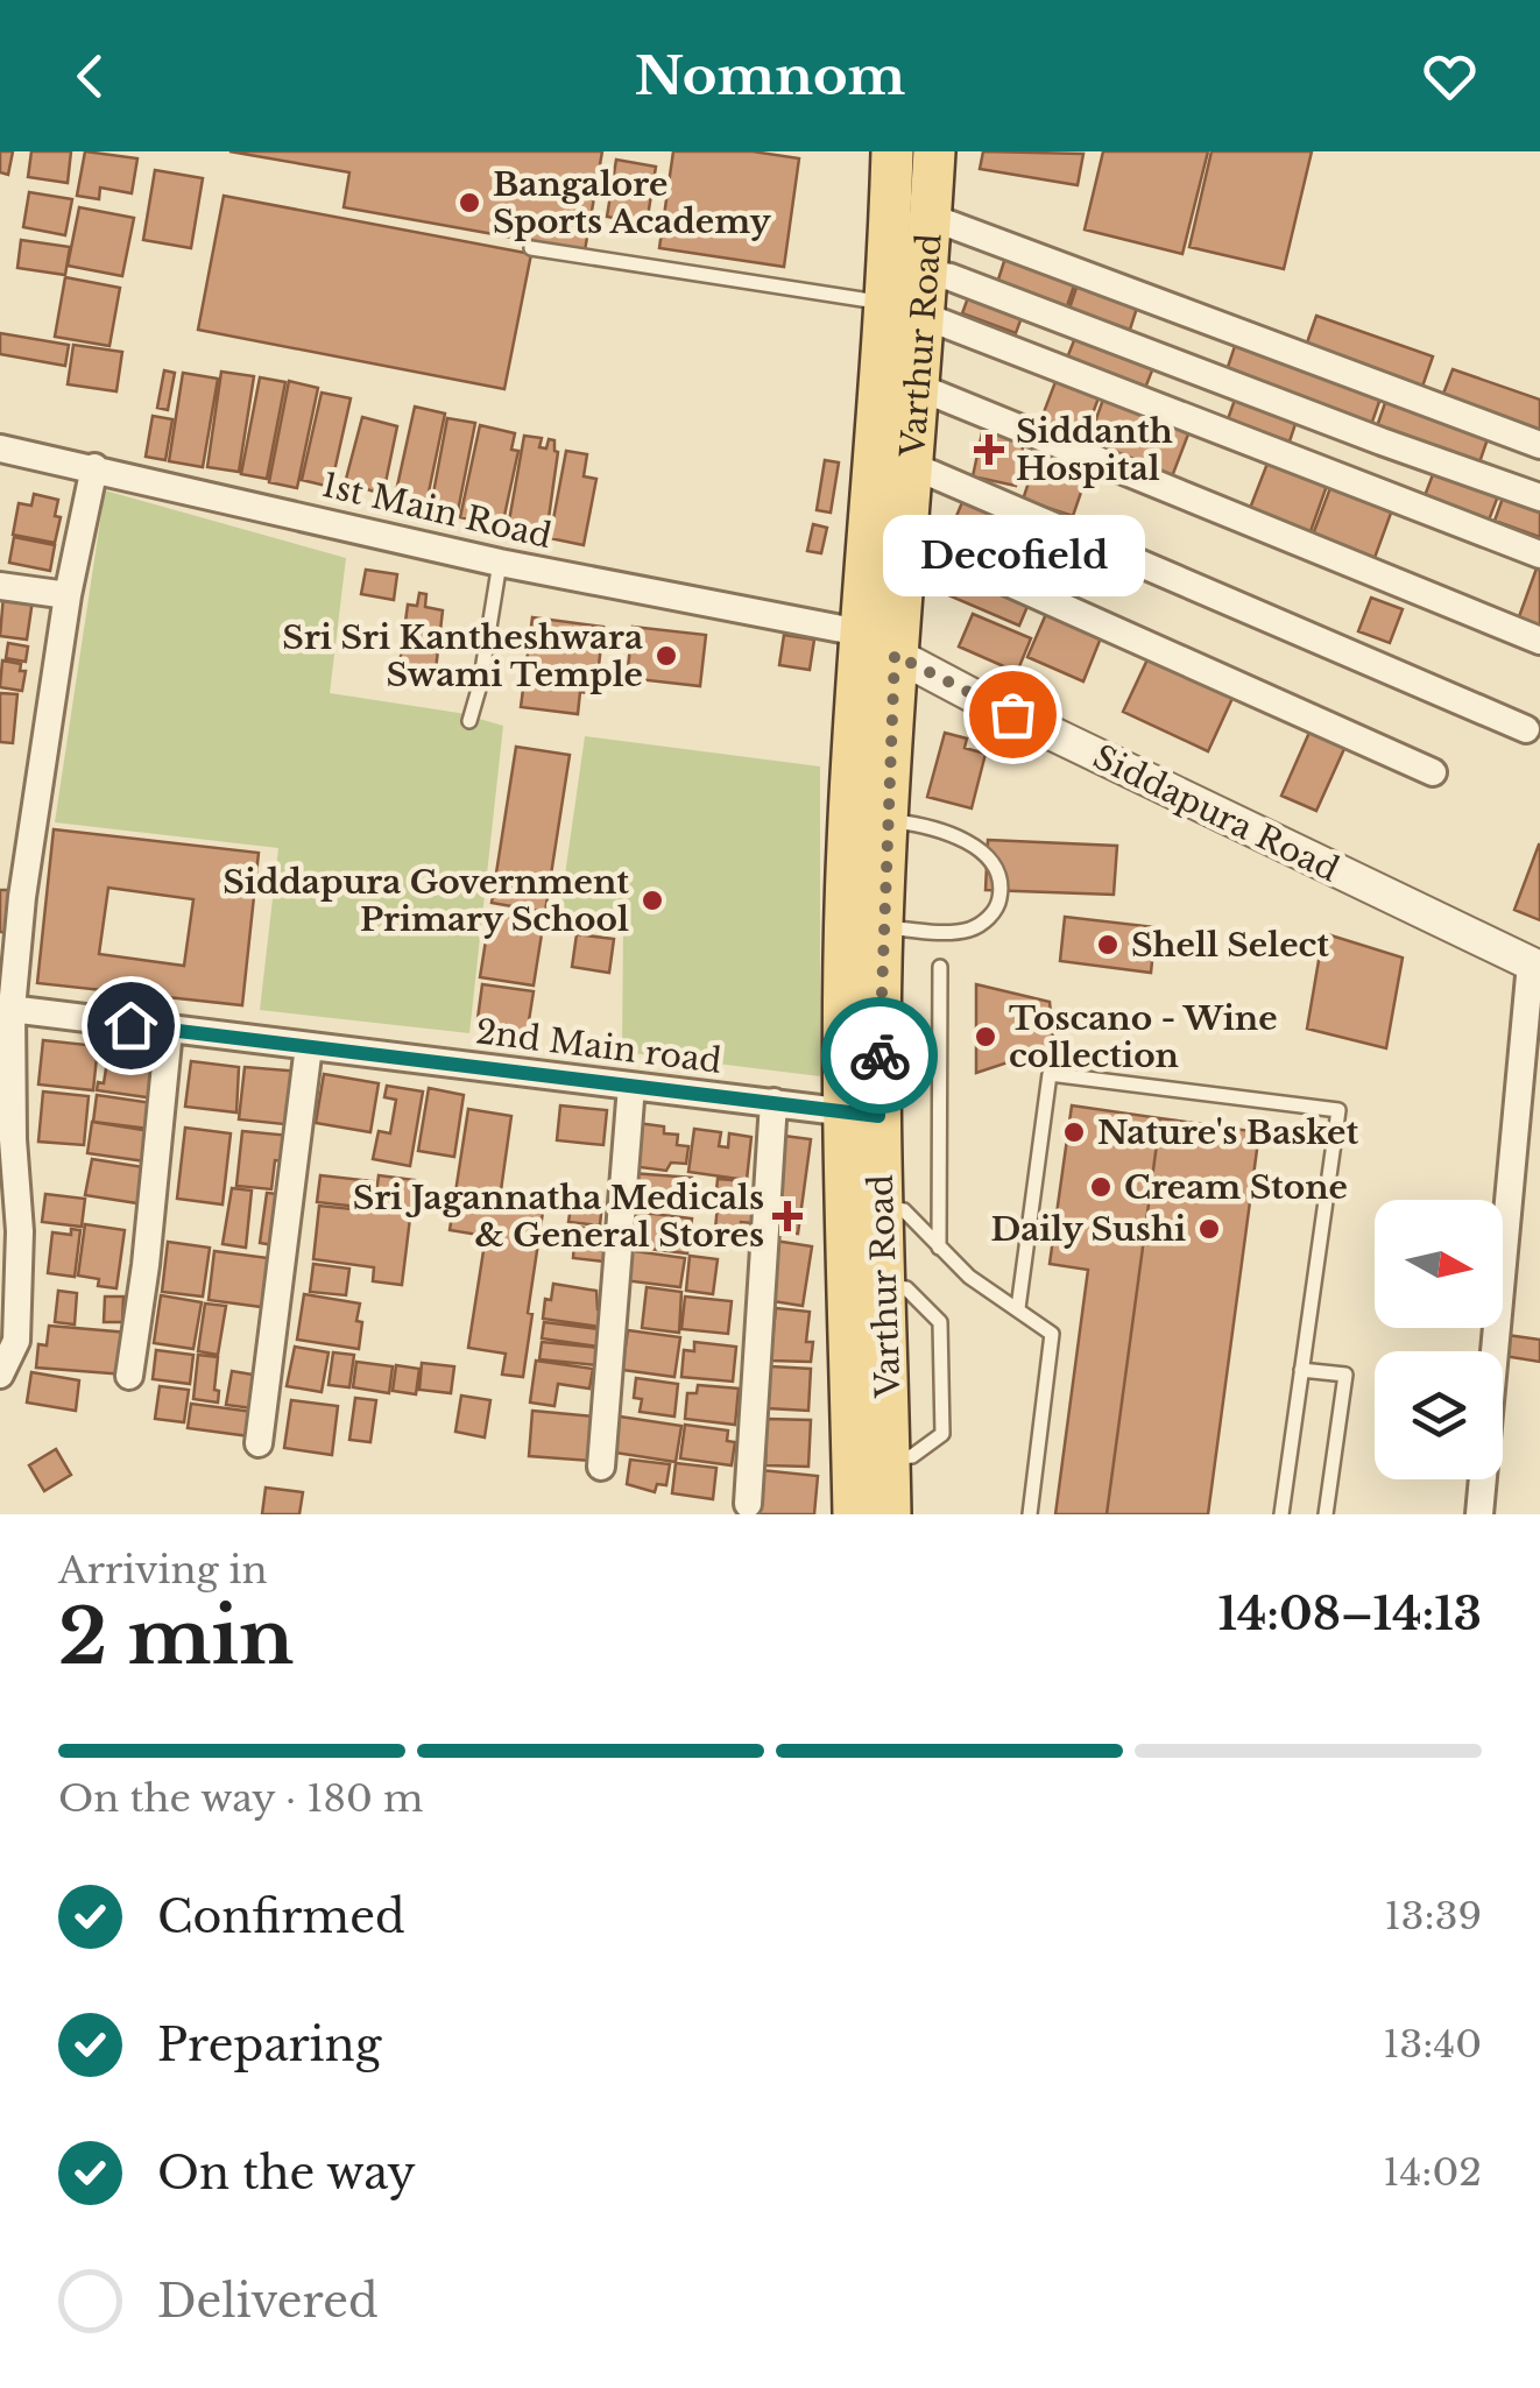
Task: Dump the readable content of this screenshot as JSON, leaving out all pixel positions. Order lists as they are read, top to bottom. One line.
{"streets":{"main road":["Varthur Road"],"street":["1st Main Road","Siddapura Road","2nd Main road"]},"crossings":[["Varthur Road","1st Main Road"],["Varthur Road","Siddapura Road"],["Varthur Road","2nd Main road"]],"places":{"other":["Bangalore Sports Academy","Sri Sri Kantheshwara Swami Temple","Decofield","Siddapura Government Primary School","Shell Select","Toscano - Wine collection","Nature's Basket","Cream Stone","Daily Sushi"],"health":["Siddanth Hospital","Sri Jagannatha Medicals & General Stores"]},"north":"right","page":{"header":"Nomnom","bubble":"Decofield","heading":["2 min","Arriving in","14:08–14:13"],"bar":"On the way · 180 m","list":[["Confirmed","13:39"],["Preparing","13:40"],["On the way","14:02"],"Delivered"]}}
